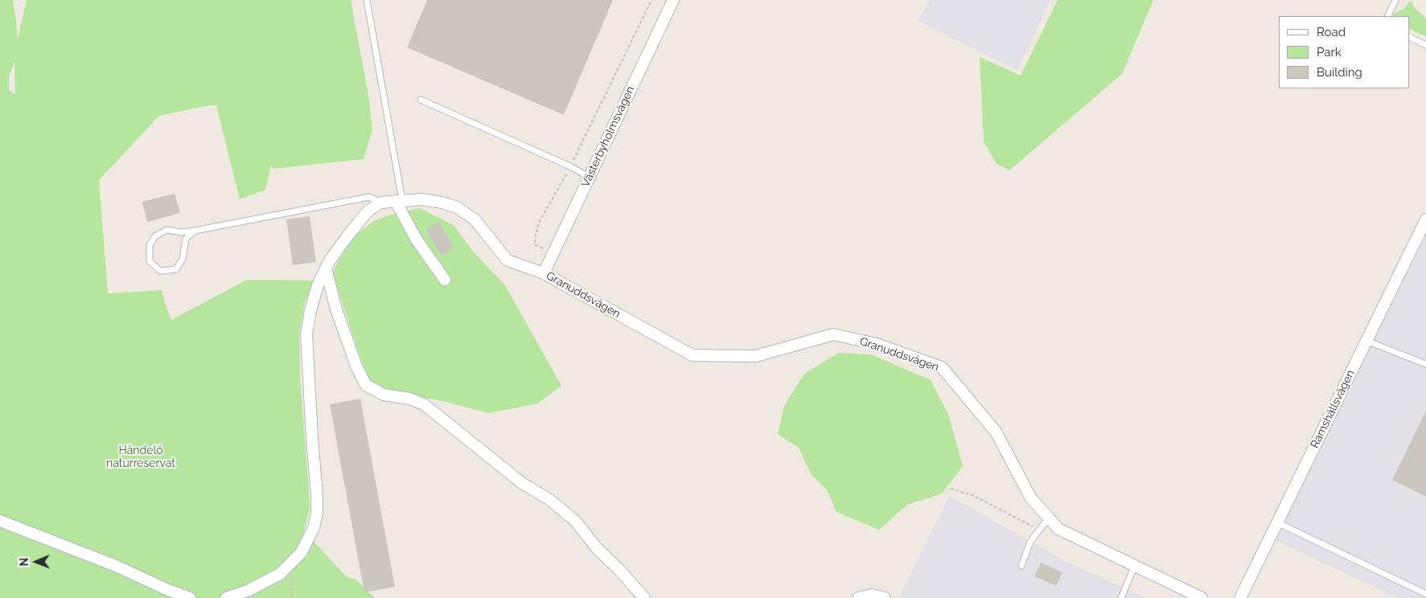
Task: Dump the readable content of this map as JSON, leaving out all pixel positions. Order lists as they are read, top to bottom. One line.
{"streets":{"street":["Västerbyholmsvägen","Granuddsvägen","Ramshällsvägen"]},"crossings":[["Västerbyholmsvägen","Granuddsvägen"]],"parks":["Händelö naturreservat"],"legend":["Road","Park","Building"],"north":"left"}
